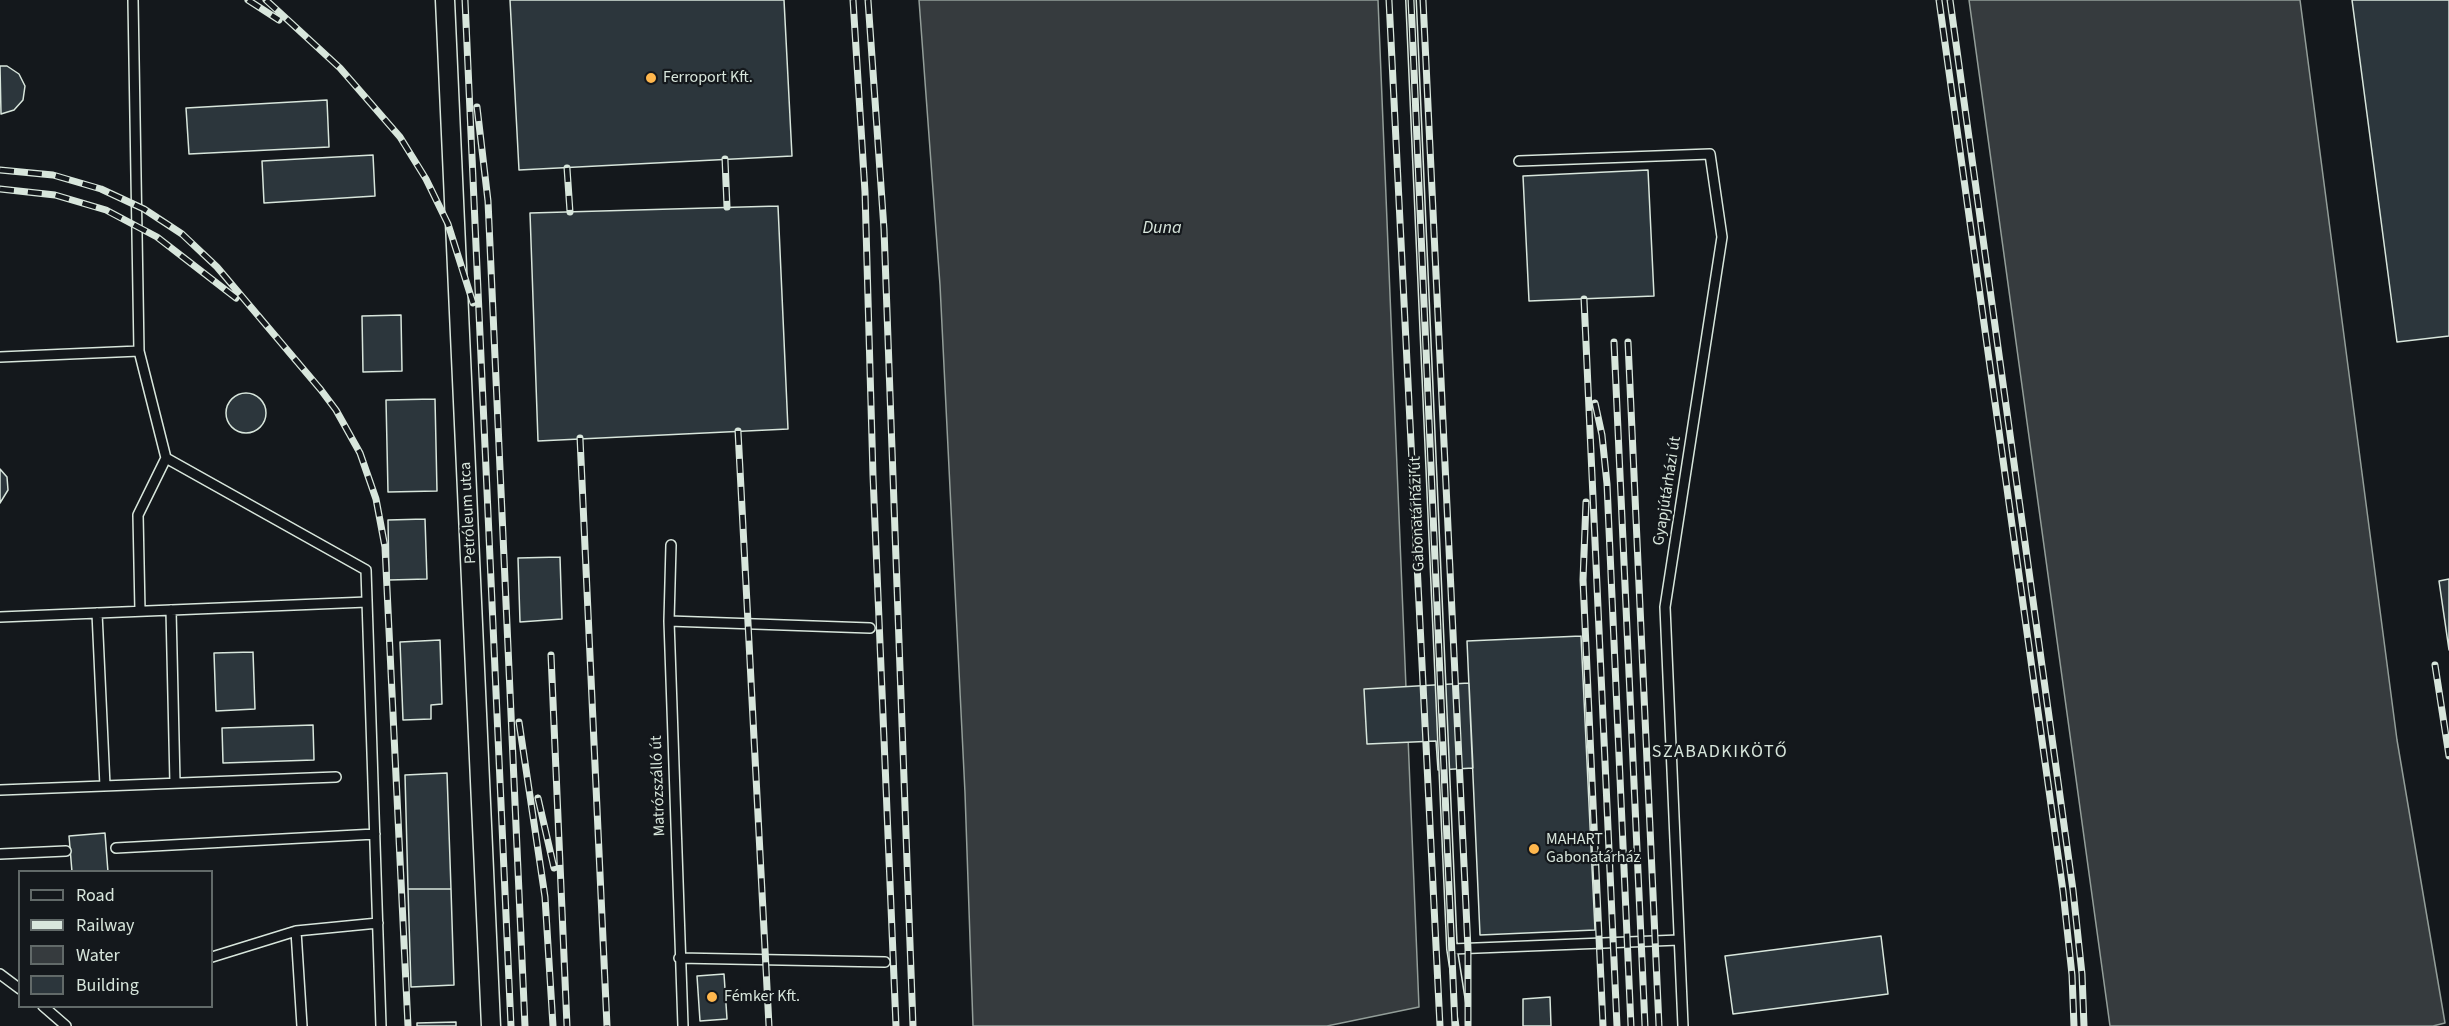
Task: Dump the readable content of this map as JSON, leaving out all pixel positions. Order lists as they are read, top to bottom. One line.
{"streets":{"street":["Petróleum utca"],"lane":["Gyapjútárházi út","Gabonatárházi út","Matrózszálló út"]},"districts":["SZABADKIKÖTŐ"],"water":["Duna"],"places":["Ferroport Kft.","MAHART Gabonatárház","Fémker Kft."],"legend":["Road","Railway","Water","Building"]}
